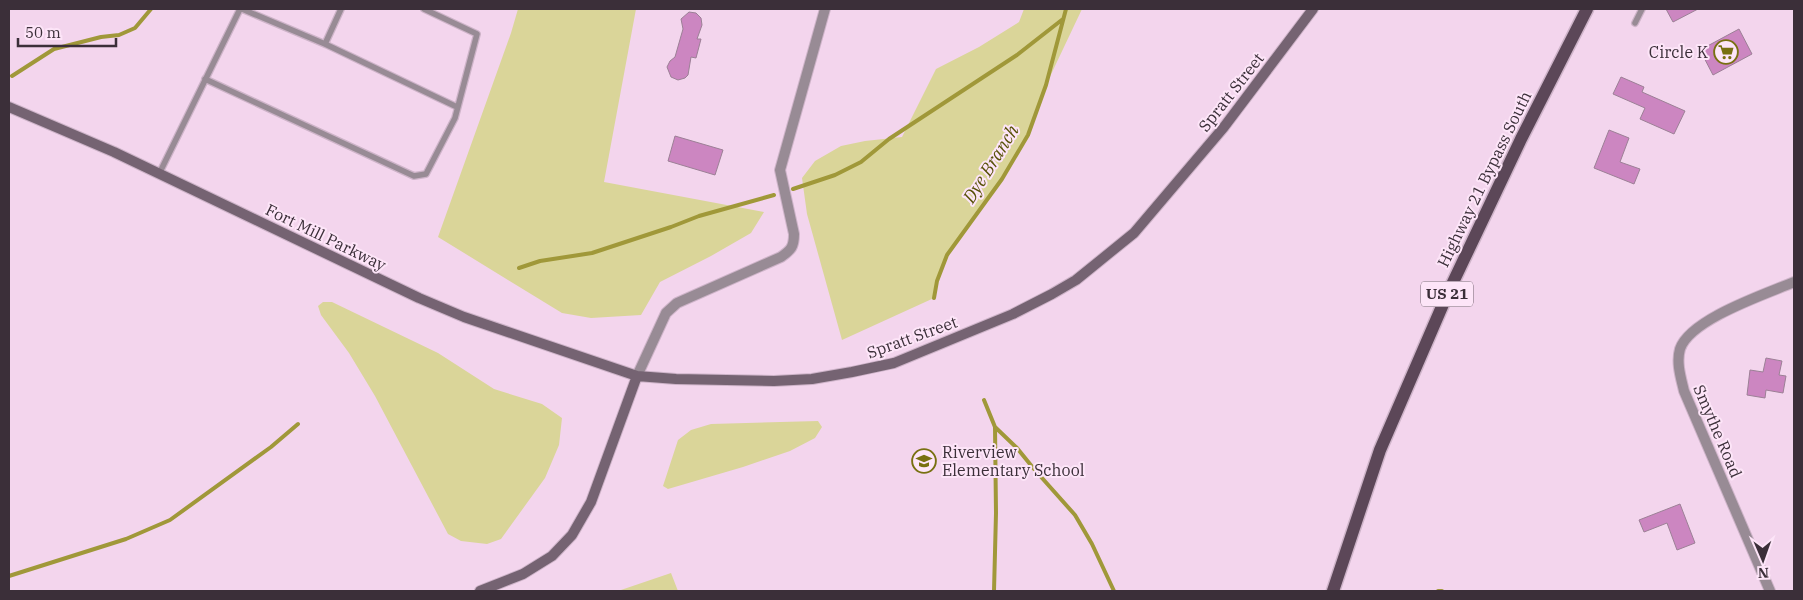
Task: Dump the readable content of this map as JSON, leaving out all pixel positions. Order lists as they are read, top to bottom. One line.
{"streets":{"main road":["Spratt Street","Highway 21 Bypass South","Fort Mill Parkway","US 21"],"street":["Smythe Road"]},"crossings":[["Spratt Street","Fort Mill Parkway"]],"water":["Dye Branch"],"places":{"supermarket":["Circle K"],"school or university":["Riverview Elementary School"]},"scale_bar":"50 m","north":"bottom"}
